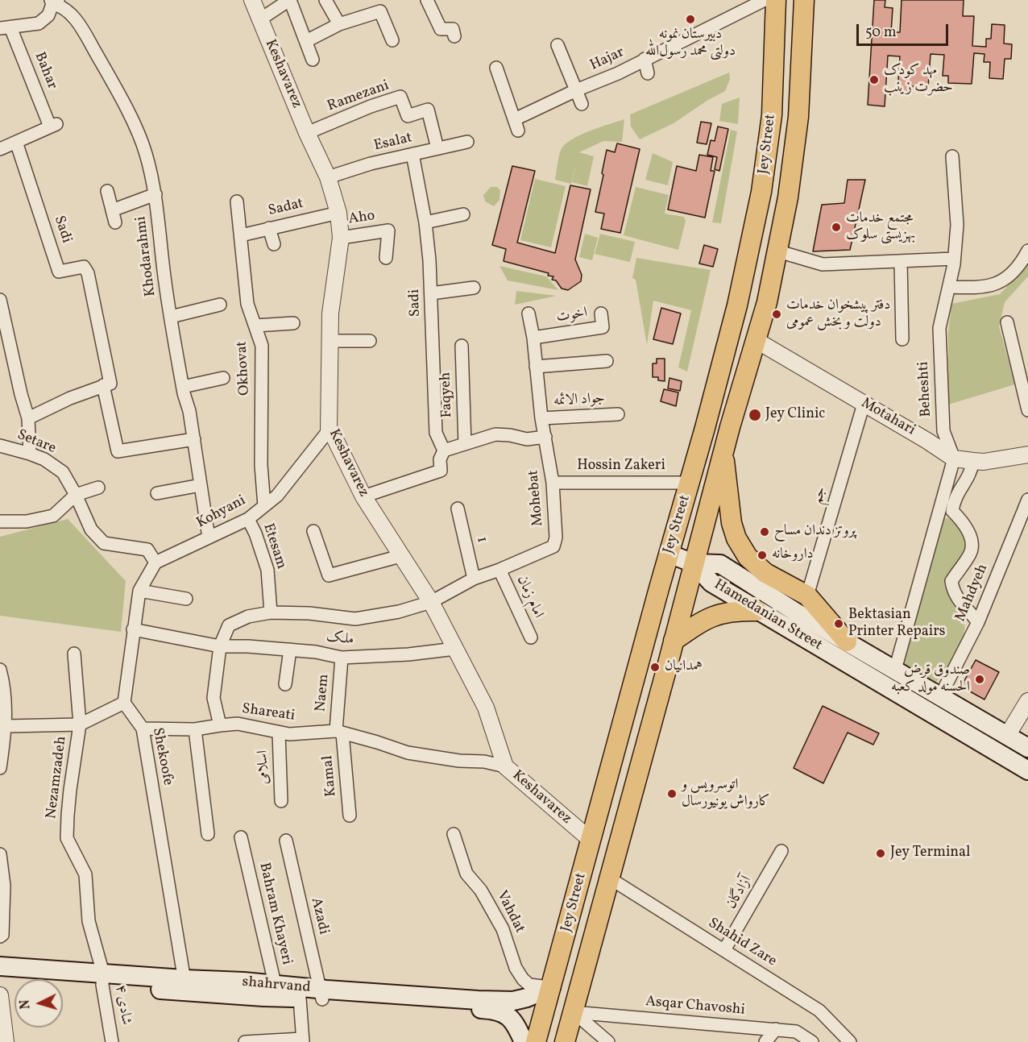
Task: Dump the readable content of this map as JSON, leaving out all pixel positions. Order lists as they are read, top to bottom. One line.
{"streets":{"main road":["Jey Street","Hamedanian Street","shahrvand"],"street":["Hajar","Bahar","Keshavarez","Ramezani","Esalat","Sadat","Aho","Sadi","Khodarahmi","اخوت","Okhovat","Beheshti","Faqyeh","جواد الائمه","Motahari","Setare","Hossin Zakeri","جم","Mohebat","Kohyani","1","Etesam","Mahdyeh","امام زمان","ملک","Naem","Shareati","Shekoofe","اسلامی","Kamal","Nezamzadeh","آزادگان","Vahdat","Bahram Khayeri","Azadi","Shahid Zare","شادی ۴","Asqar Chavoshi"]},"crossings":[["Bahar","Sadi"],["Keshavarez","Ramezani"],["Keshavarez","Esalat"],["Keshavarez","Jey Street"],["Keshavarez","Sadat"],["Keshavarez","Aho"],["Keshavarez","Mohebat"],["Keshavarez","Kohyani"],["Keshavarez","ملک"],["Keshavarez","Shareati"],["Ramezani","Esalat"],["Esalat","Sadi"],["Jey Street","Motahari"],["Jey Street","Hossin Zakeri"],["Jey Street","Hamedanian Street"],["Jey Street","Vahdat"],["Jey Street","Shahid Zare"],["Jey Street","shahrvand"],["Jey Street","Asqar Chavoshi"],["Sadat","Okhovat"],["Khodarahmi","Kohyani"],["اخوت","Mohebat"],["Okhovat","Kohyani"],["Beheshti","Motahari"],["جواد الائمه","Mohebat"],["Motahari","جم"],["Hossin Zakeri","Mohebat"],["Mohebat","1"],["Mohebat","Etesam"],["Mohebat","امام زمان"],["Mohebat","Shareati"],["Kohyani","Etesam"],["Etesam","Shareati"],["Mahdyeh","Hamedanian Street"],["ملک","Naem"],["ملک","Shareati"],["Naem","Shareati"],["Naem","Kamal"],["Shareati","اسلامی"],["Shareati","Kamal"],["Shekoofe","shahrvand"],["Nezamzadeh","shahrvand"],["Nezamzadeh","شادی ۴"],["آزادگان","Shahid Zare"],["Vahdat","shahrvand"],["Bahram Khayeri","shahrvand"],["Azadi","shahrvand"],["shahrvand","شادی ۴"]],"places":["دبیرستان نمونه دولتی محمد رسول‌الله","مهد کودک حضرت زینب","مجتمع خدمات بهزیستی سلوک","دفتر پیشخوان خدمات دولت و بخش عمومی","Jey Clinic","پروتز دندان مساح","داروخانه","Bektasian Printer Repairs","همدانیان","صندوق قرض الحسنه مولد کعبه","اتوسرویس و کارواش یونیورسال","Jey Terminal"],"scale_bar":"50 m","north":"left"}
